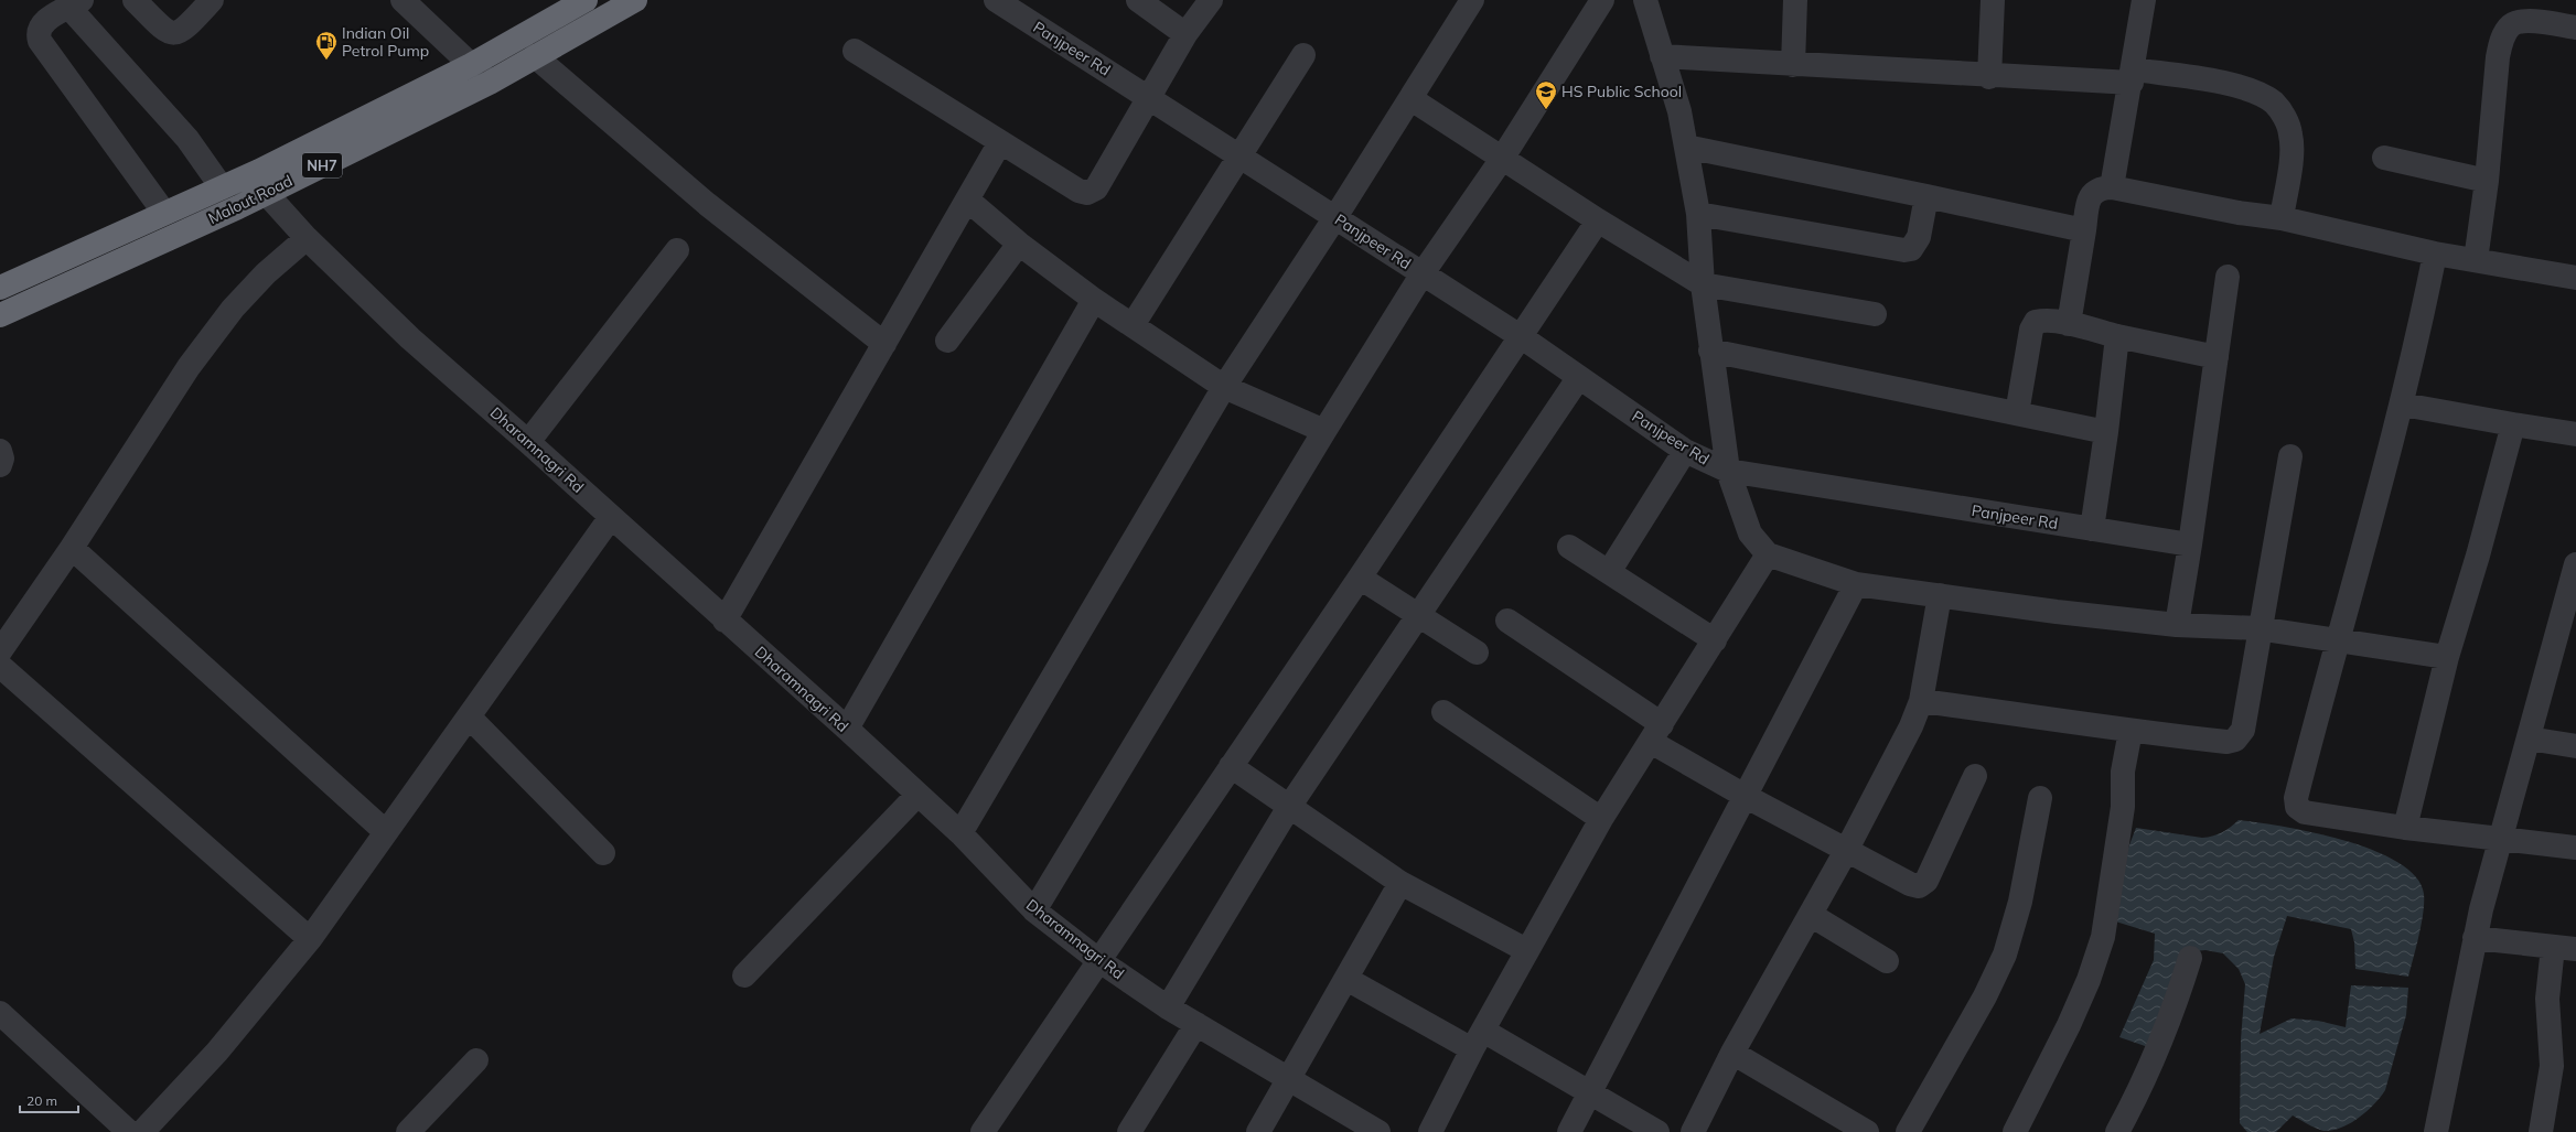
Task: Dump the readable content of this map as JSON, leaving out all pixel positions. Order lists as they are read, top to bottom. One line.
{"streets":{"highway":["NH7","Malout Road"],"street":["Panjpeer Rd","Dharamnagri Rd"]},"crossings":[["Malout Road","Dharamnagri Rd"]],"places":{"fuel station":["Indian Oil Petrol Pump"],"school or university":["HS Public School"]},"scale_bar":"20 m"}
